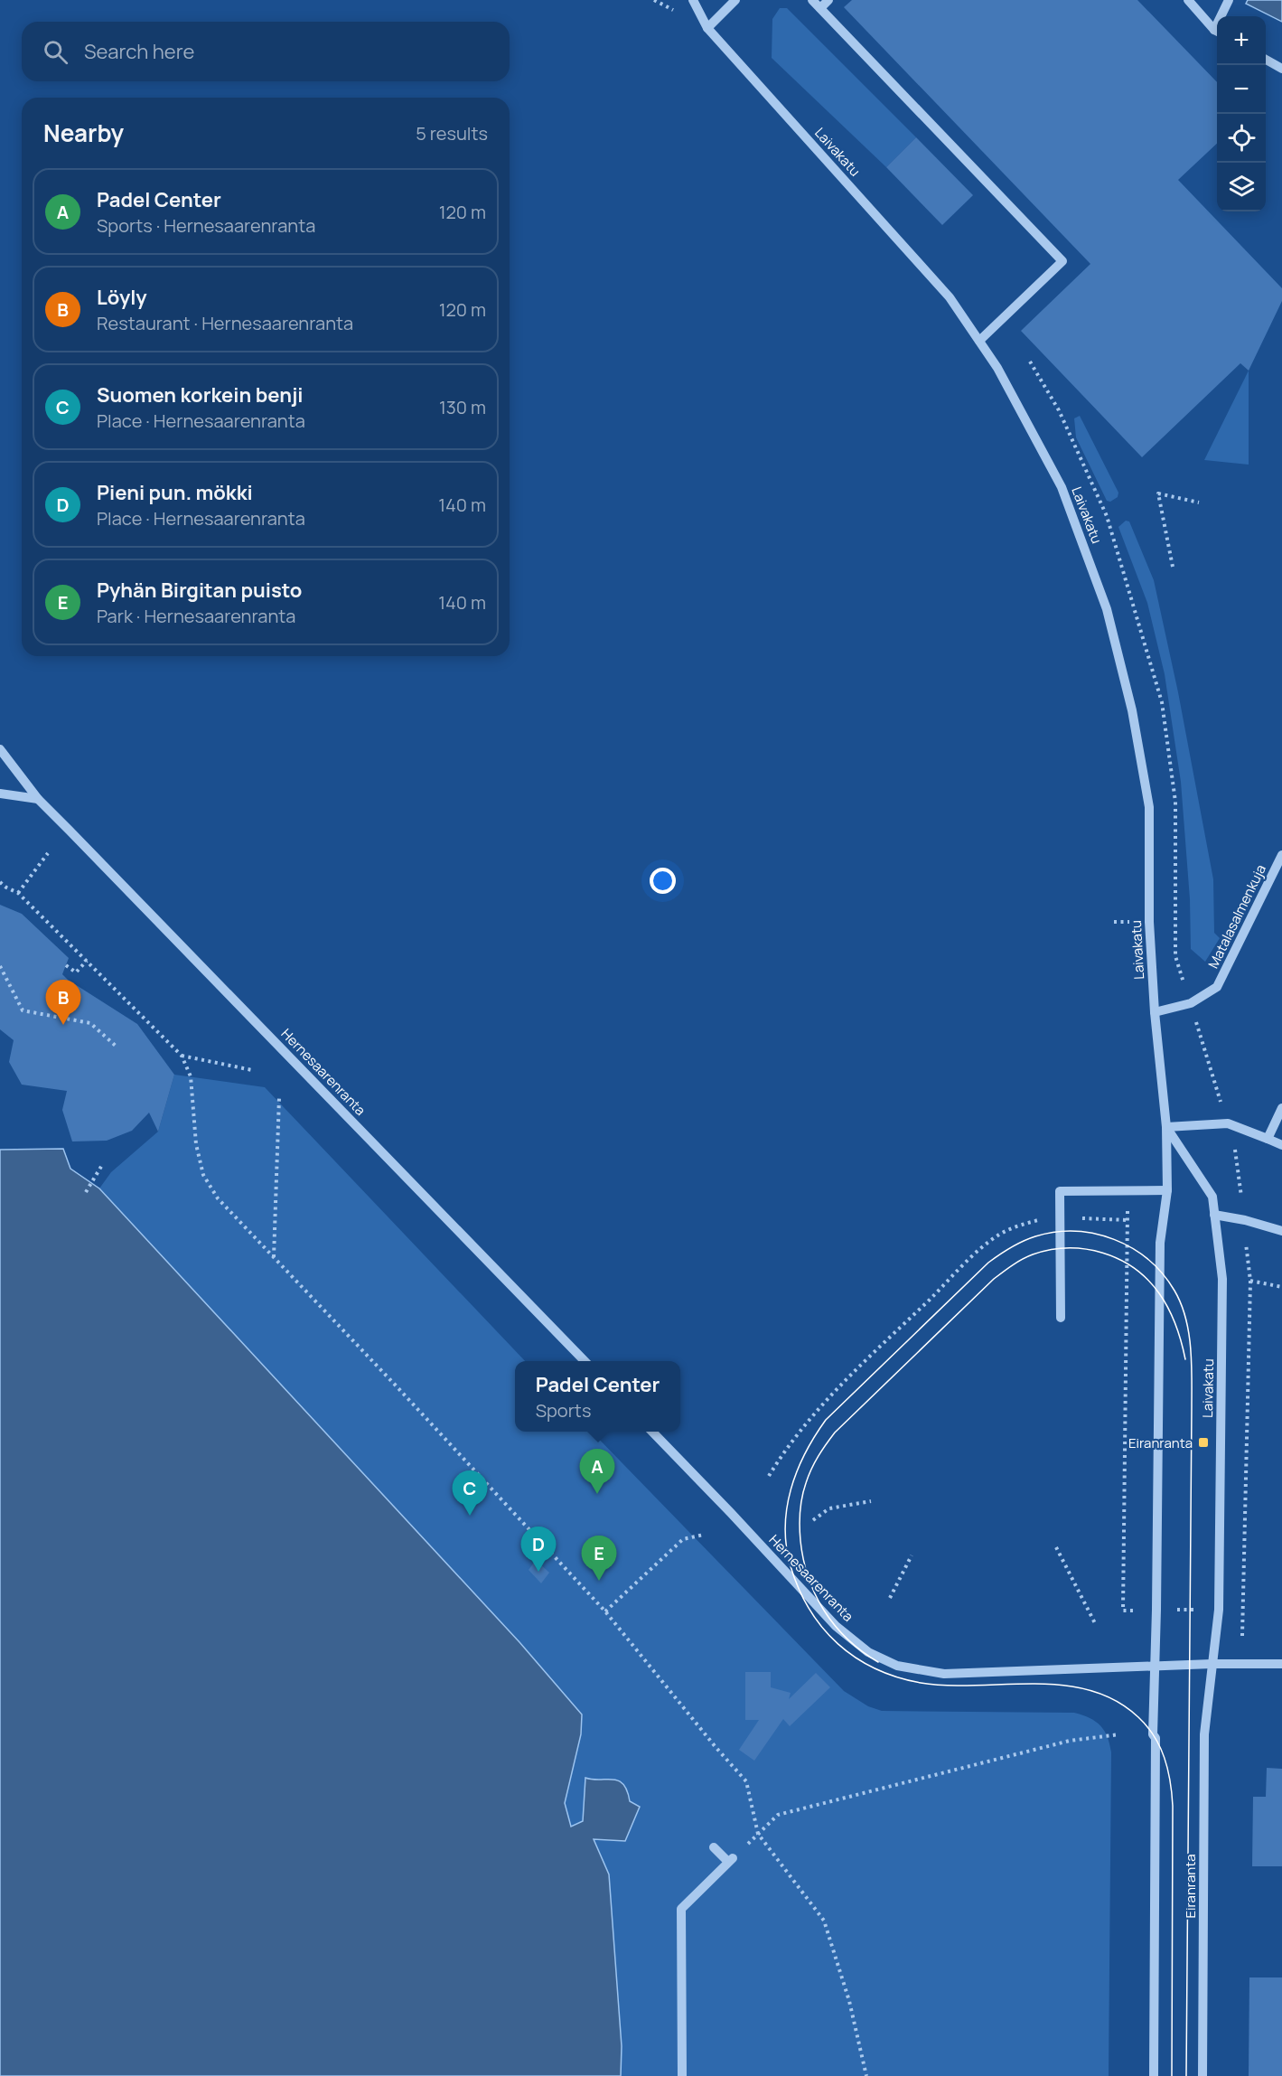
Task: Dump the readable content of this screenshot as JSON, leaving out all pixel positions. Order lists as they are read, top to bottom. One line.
{"streets":{"street":["Laivakatu","Matalasalmenkuja","Hernesaarenranta","Eiranranta"]},"crossings":[["Laivakatu","Matalasalmenkuja"],["Laivakatu","Hernesaarenranta"],["Laivakatu","Eiranranta"],["Hernesaarenranta","Eiranranta"]],"places":{"transit":["Eiranranta"]},"page":{"map_buttons":["+","−"],"search":"Search here","heading":["Nearby","5 results"],"list":[{"mark":"A","name":"Padel Center","note":"Sports · Hernesaarenranta","value":"120 m"},{"mark":"B","name":"Löyly","note":"Restaurant · Hernesaarenranta","value":"120 m"},{"mark":"C","name":"Suomen korkein benji","note":"Place · Hernesaarenranta","value":"130 m"},{"mark":"D","name":"Pieni pun. mökki","note":"Place · Hernesaarenranta","value":"140 m"},{"mark":"E","name":"Pyhän Birgitan puisto","note":"Park · Hernesaarenranta","value":"140 m"}],"pins":["B","A","C","D","E"],"popup":["Padel Center","Sports"]}}
